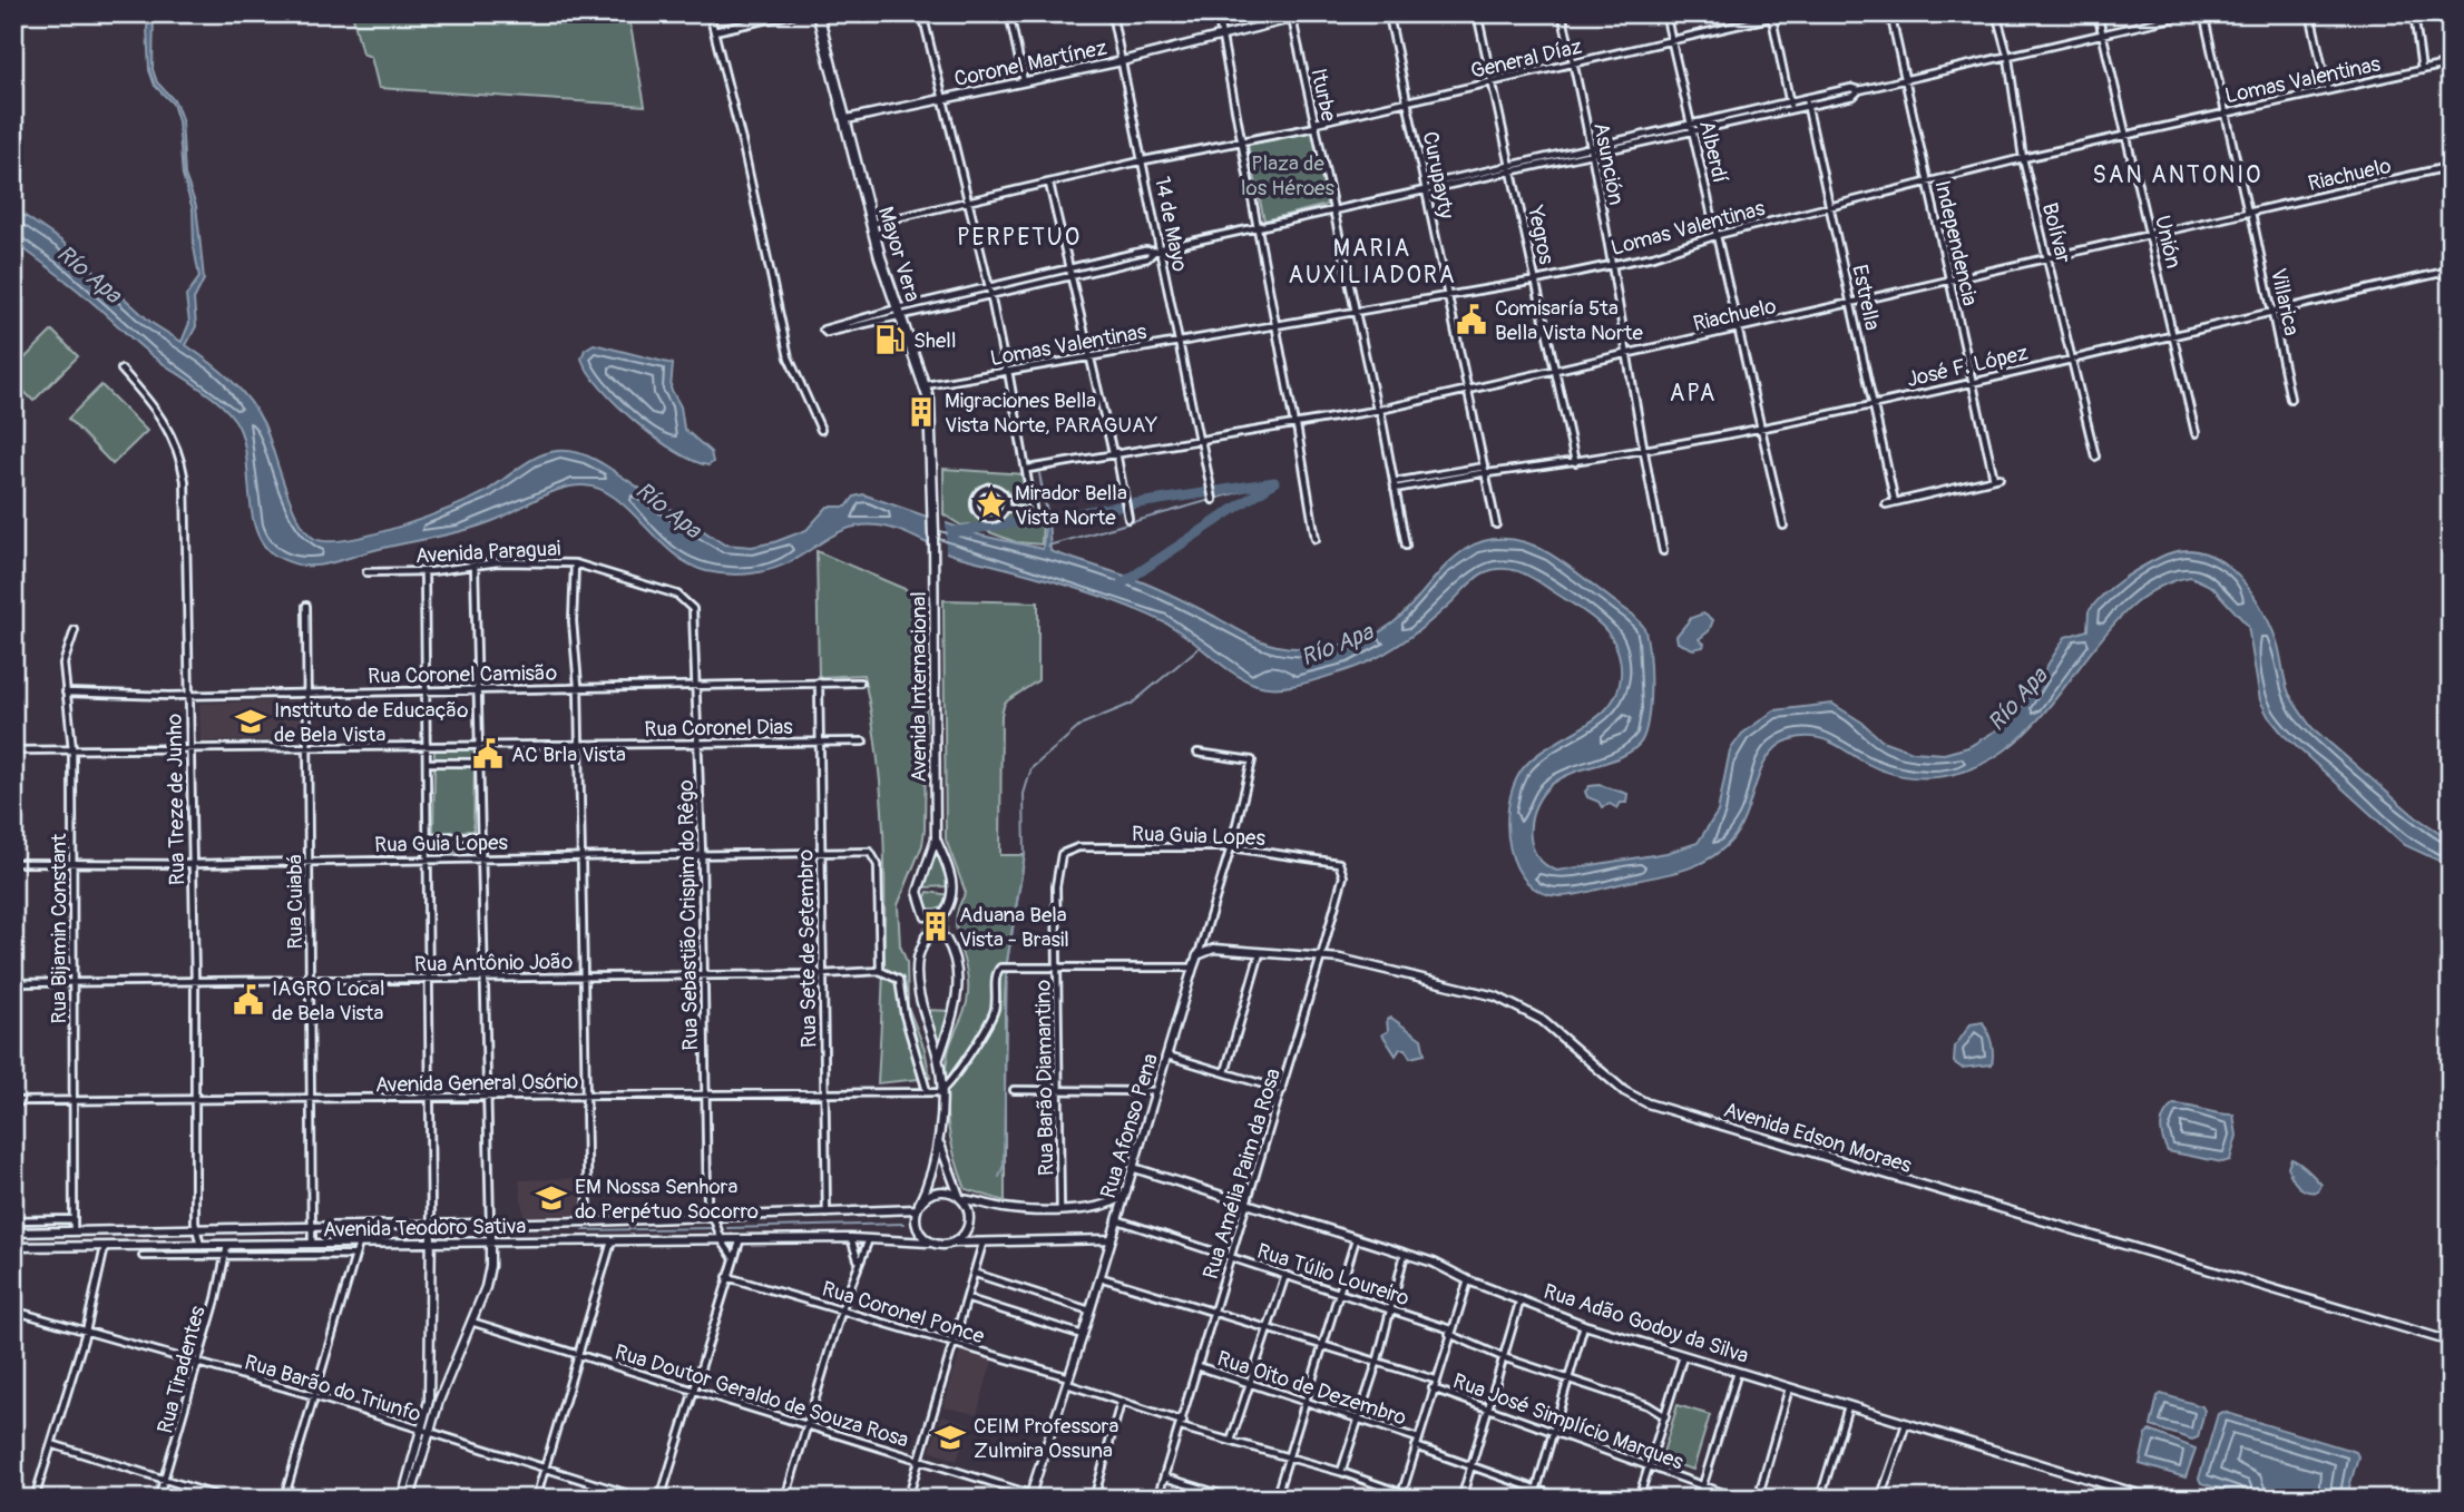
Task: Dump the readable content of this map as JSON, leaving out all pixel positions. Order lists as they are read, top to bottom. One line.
{"streets":{"highway":["Mayor Vera"],"street":["General Díaz","Coronel Martínez","Lomas Valentinas","Iturbe","Alberdí","Asunción","Riachuelo","Curupayty","14 de Mayo","Bolívar","Yegros","Unión","Independencia","Estrella","Villarica","José F. López","Avenida Paraguai","Rua Coronel Camisão","Avenida Internacional","Rua Coronel Dias","Rua Treze de Junho","Rua Guia Lopes","Rua Cuiabá","Rua Sebastião Crispim do Rêgo","Rua Bijamin Constant","Rua Sete de Setembro","Rua Antônio João","Rua Barão Diamantino","Avenida General Osório","Rua Afonso Pena","Avenida Edson Moraes","Rua Amélia Paim da Rosa","Avenida Teodoro Sativa","Rua Túlio Loureiro","Rua Coronel Ponce","Rua Adão Godoy da Silva","Rua Tiradentes","Rua Barão do Triunfo","Rua Oito de Dezembro","Rua Doutor Geraldo de Souza Rosa","Rua José Simplício Marques"]},"crossings":[["General Díaz","Iturbe"],["General Díaz","Alberdí"],["General Díaz","Asunción"],["General Díaz","Curupayty"],["General Díaz","14 de Mayo"],["General Díaz","Yegros"],["General Díaz","Mayor Vera"],["Coronel Martínez","Iturbe"],["Coronel Martínez","14 de Mayo"],["Coronel Martínez","Mayor Vera"],["Lomas Valentinas","Iturbe"],["Lomas Valentinas","Alberdí"],["Lomas Valentinas","Asunción"],["Lomas Valentinas","Curupayty"],["Lomas Valentinas","14 de Mayo"],["Lomas Valentinas","Bolívar"],["Lomas Valentinas","Yegros"],["Lomas Valentinas","Unión"],["Lomas Valentinas","Independencia"],["Lomas Valentinas","Mayor Vera"],["Lomas Valentinas","Estrella"],["Lomas Valentinas","Villarica"],["Iturbe","Riachuelo"],["Iturbe","José F. López"],["Alberdí","Riachuelo"],["Alberdí","José F. López"],["Asunción","Riachuelo"],["Asunción","José F. López"],["Riachuelo","Curupayty"],["Riachuelo","14 de Mayo"],["Riachuelo","Bolívar"],["Riachuelo","Yegros"],["Riachuelo","Unión"],["Riachuelo","Independencia"],["Riachuelo","Estrella"],["Riachuelo","Villarica"],["Curupayty","José F. López"],["Bolívar","José F. López"],["Yegros","José F. López"],["Unión","José F. López"],["Independencia","Estrella"],["Independencia","José F. López"],["Mayor Vera","Avenida Internacional"],["Estrella","José F. López"],["Villarica","José F. López"],["Avenida Paraguai","Rua Sebastião Crispim do Rêgo"],["Rua Coronel Camisão","Rua Treze de Junho"],["Rua Coronel Camisão","Rua Cuiabá"],["Rua Coronel Camisão","Rua Sebastião Crispim do Rêgo"],["Rua Coronel Camisão","Rua Bijamin Constant"],["Rua Coronel Camisão","Rua Sete de Setembro"],["Rua Coronel Dias","Rua Treze de Junho"],["Rua Coronel Dias","Rua Cuiabá"],["Rua Coronel Dias","Rua Sebastião Crispim do Rêgo"],["Rua Coronel Dias","Rua Bijamin Constant"],["Rua Coronel Dias","Rua Sete de Setembro"],["Rua Treze de Junho","Rua Guia Lopes"],["Rua Treze de Junho","Rua Antônio João"],["Rua Treze de Junho","Avenida General Osório"],["Rua Treze de Junho","Avenida Teodoro Sativa"],["Rua Guia Lopes","Rua Cuiabá"],["Rua Guia Lopes","Rua Sebastião Crispim do Rêgo"],["Rua Guia Lopes","Rua Bijamin Constant"],["Rua Guia Lopes","Rua Sete de Setembro"],["Rua Guia Lopes","Rua Antônio João"],["Rua Guia Lopes","Rua Barão Diamantino"],["Rua Guia Lopes","Rua Afonso Pena"],["Rua Guia Lopes","Rua Amélia Paim da Rosa"],["Rua Cuiabá","Rua Antônio João"],["Rua Cuiabá","Avenida General Osório"],["Rua Cuiabá","Avenida Teodoro Sativa"],["Rua Sebastião Crispim do Rêgo","Rua Antônio João"],["Rua Sebastião Crispim do Rêgo","Avenida General Osório"],["Rua Sebastião Crispim do Rêgo","Avenida Teodoro Sativa"],["Rua Bijamin Constant","Rua Antônio João"],["Rua Bijamin Constant","Avenida General Osório"],["Rua Bijamin Constant","Avenida Teodoro Sativa"],["Rua Sete de Setembro","Rua Antônio João"],["Rua Sete de Setembro","Avenida General Osório"],["Rua Sete de Setembro","Avenida Teodoro Sativa"],["Rua Afonso Pena","Avenida Edson Moraes"],["Rua Afonso Pena","Rua Túlio Loureiro"],["Rua Afonso Pena","Rua Coronel Ponce"],["Rua Afonso Pena","Rua Adão Godoy da Silva"],["Rua Afonso Pena","Rua Doutor Geraldo de Souza Rosa"],["Rua Afonso Pena","Rua José Simplício Marques"],["Avenida Edson Moraes","Rua Amélia Paim da Rosa"],["Rua Amélia Paim da Rosa","Rua Túlio Loureiro"],["Rua Amélia Paim da Rosa","Rua Coronel Ponce"],["Rua Amélia Paim da Rosa","Rua Adão Godoy da Silva"],["Rua Amélia Paim da Rosa","Rua Oito de Dezembro"],["Rua Amélia Paim da Rosa","Rua José Simplício Marques"],["Avenida Teodoro Sativa","Rua Tiradentes"],["Rua Tiradentes","Rua Barão do Triunfo"]],"districts":["SAN ANTONIO","PERPETUO","MARIA AUXILIADORA","APA"],"water":["Río Apa"],"parks":["Plaza de los Héroes"],"places":{"public building":["Comisaría 5ta Bella Vista Norte","AC Brla Vista","IAGRO Local de Bela Vista"],"fuel station":["Shell"],"building":["Migraciones Bella Vista Norte, PARAGUAY","Aduana Bela Vista - Brasil"],"place":["Mirador Bella Vista Norte"],"school or university":["Instituto de Educação de Bela Vista","EM Nossa Senhora do Perpétuo Socorro","CEIM Professora Zulmira Ossuna"]}}
